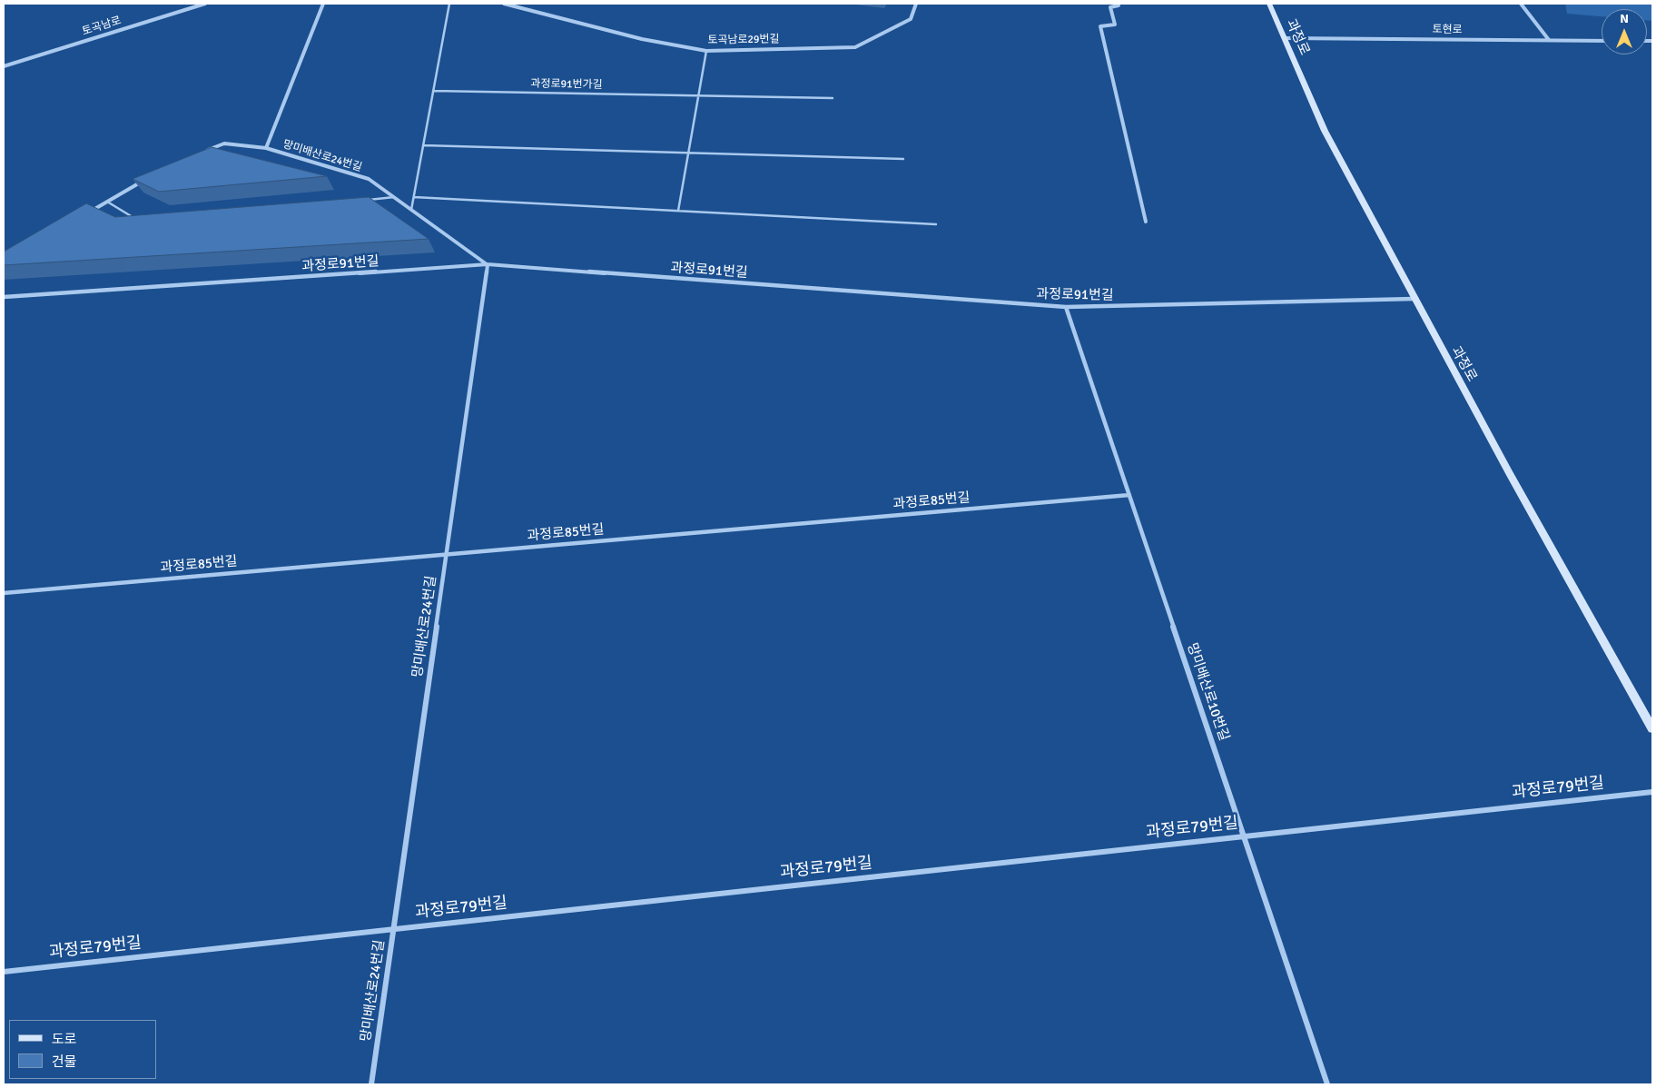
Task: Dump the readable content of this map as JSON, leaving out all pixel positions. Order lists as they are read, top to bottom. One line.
{"streets":{"main road":["과정로"],"street":["토곡남로","토현로","토곡남로29번길","망미배산로24번길","과정로91번길","과정로85번길","망미배산로10번길","과정로79번길"],"lane":["과정로91번가길"]},"crossings":[["토현로","과정로"],["과정로","과정로91번길"],["망미배산로24번길","과정로91번길"],["망미배산로24번길","과정로85번길"],["망미배산로24번길","과정로79번길"],["과정로91번길","망미배산로10번길"],["과정로85번길","망미배산로10번길"],["망미배산로10번길","과정로79번길"]],"legend":["도로","건물"],"north":"top"}
